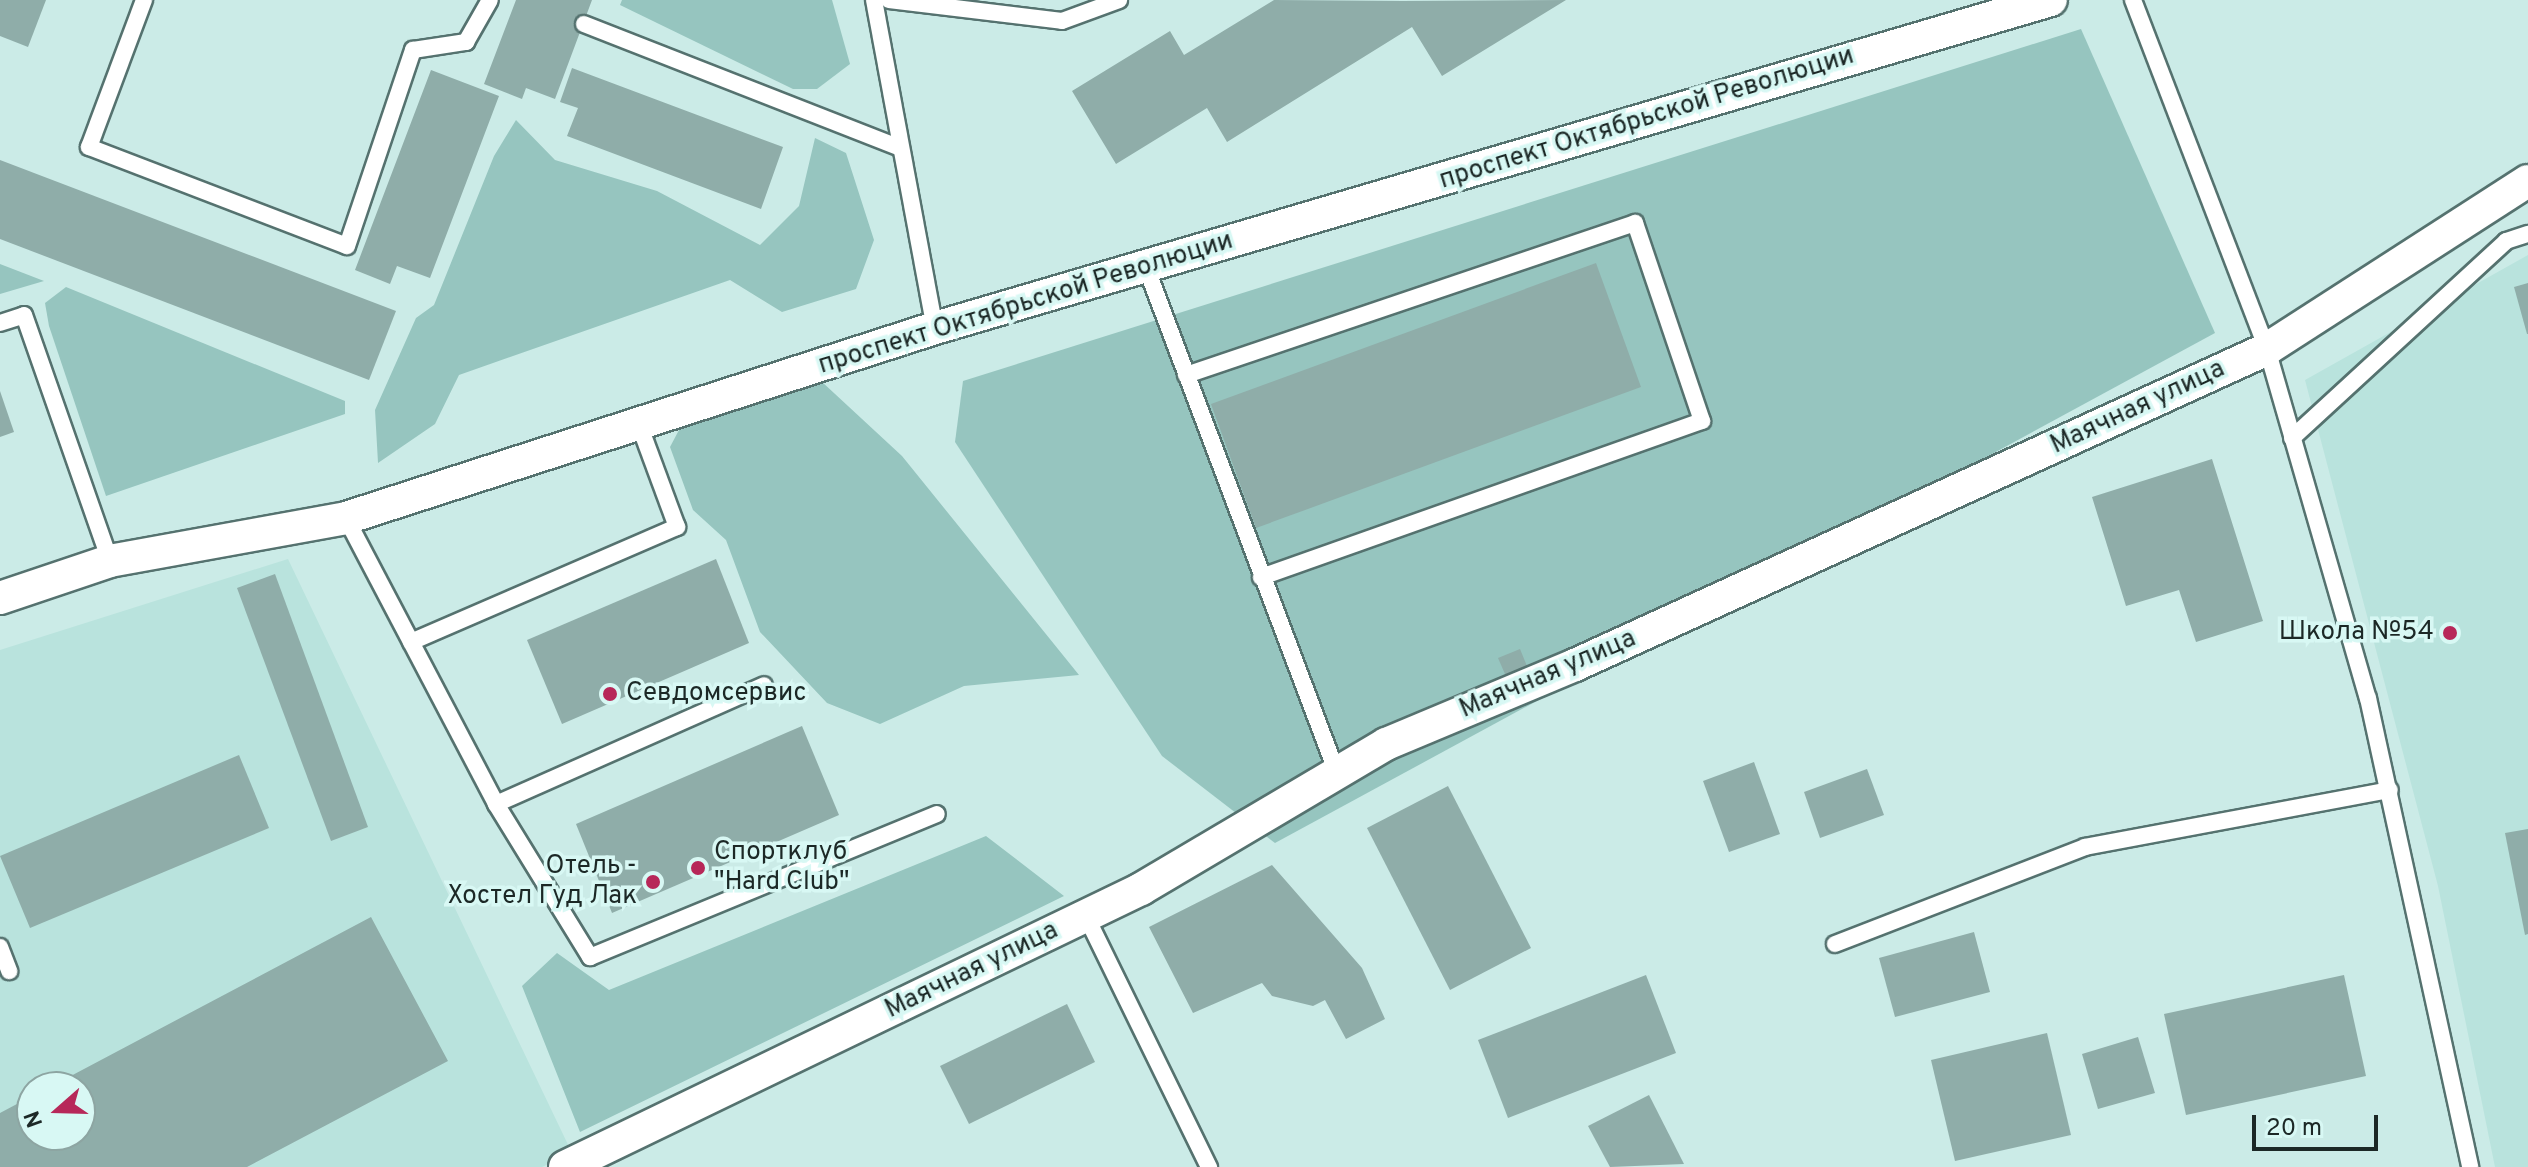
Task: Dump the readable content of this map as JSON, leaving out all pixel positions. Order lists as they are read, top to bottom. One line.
{"streets":{"street":["проспект Октябрьской Революции","Маячная улица"]},"places":["Школа №54","Севдомсервис","Спортклуб \"Hard Club\"","Отель - Хостел Гуд Лак"],"scale_bar":"20 m","north":"left"}
